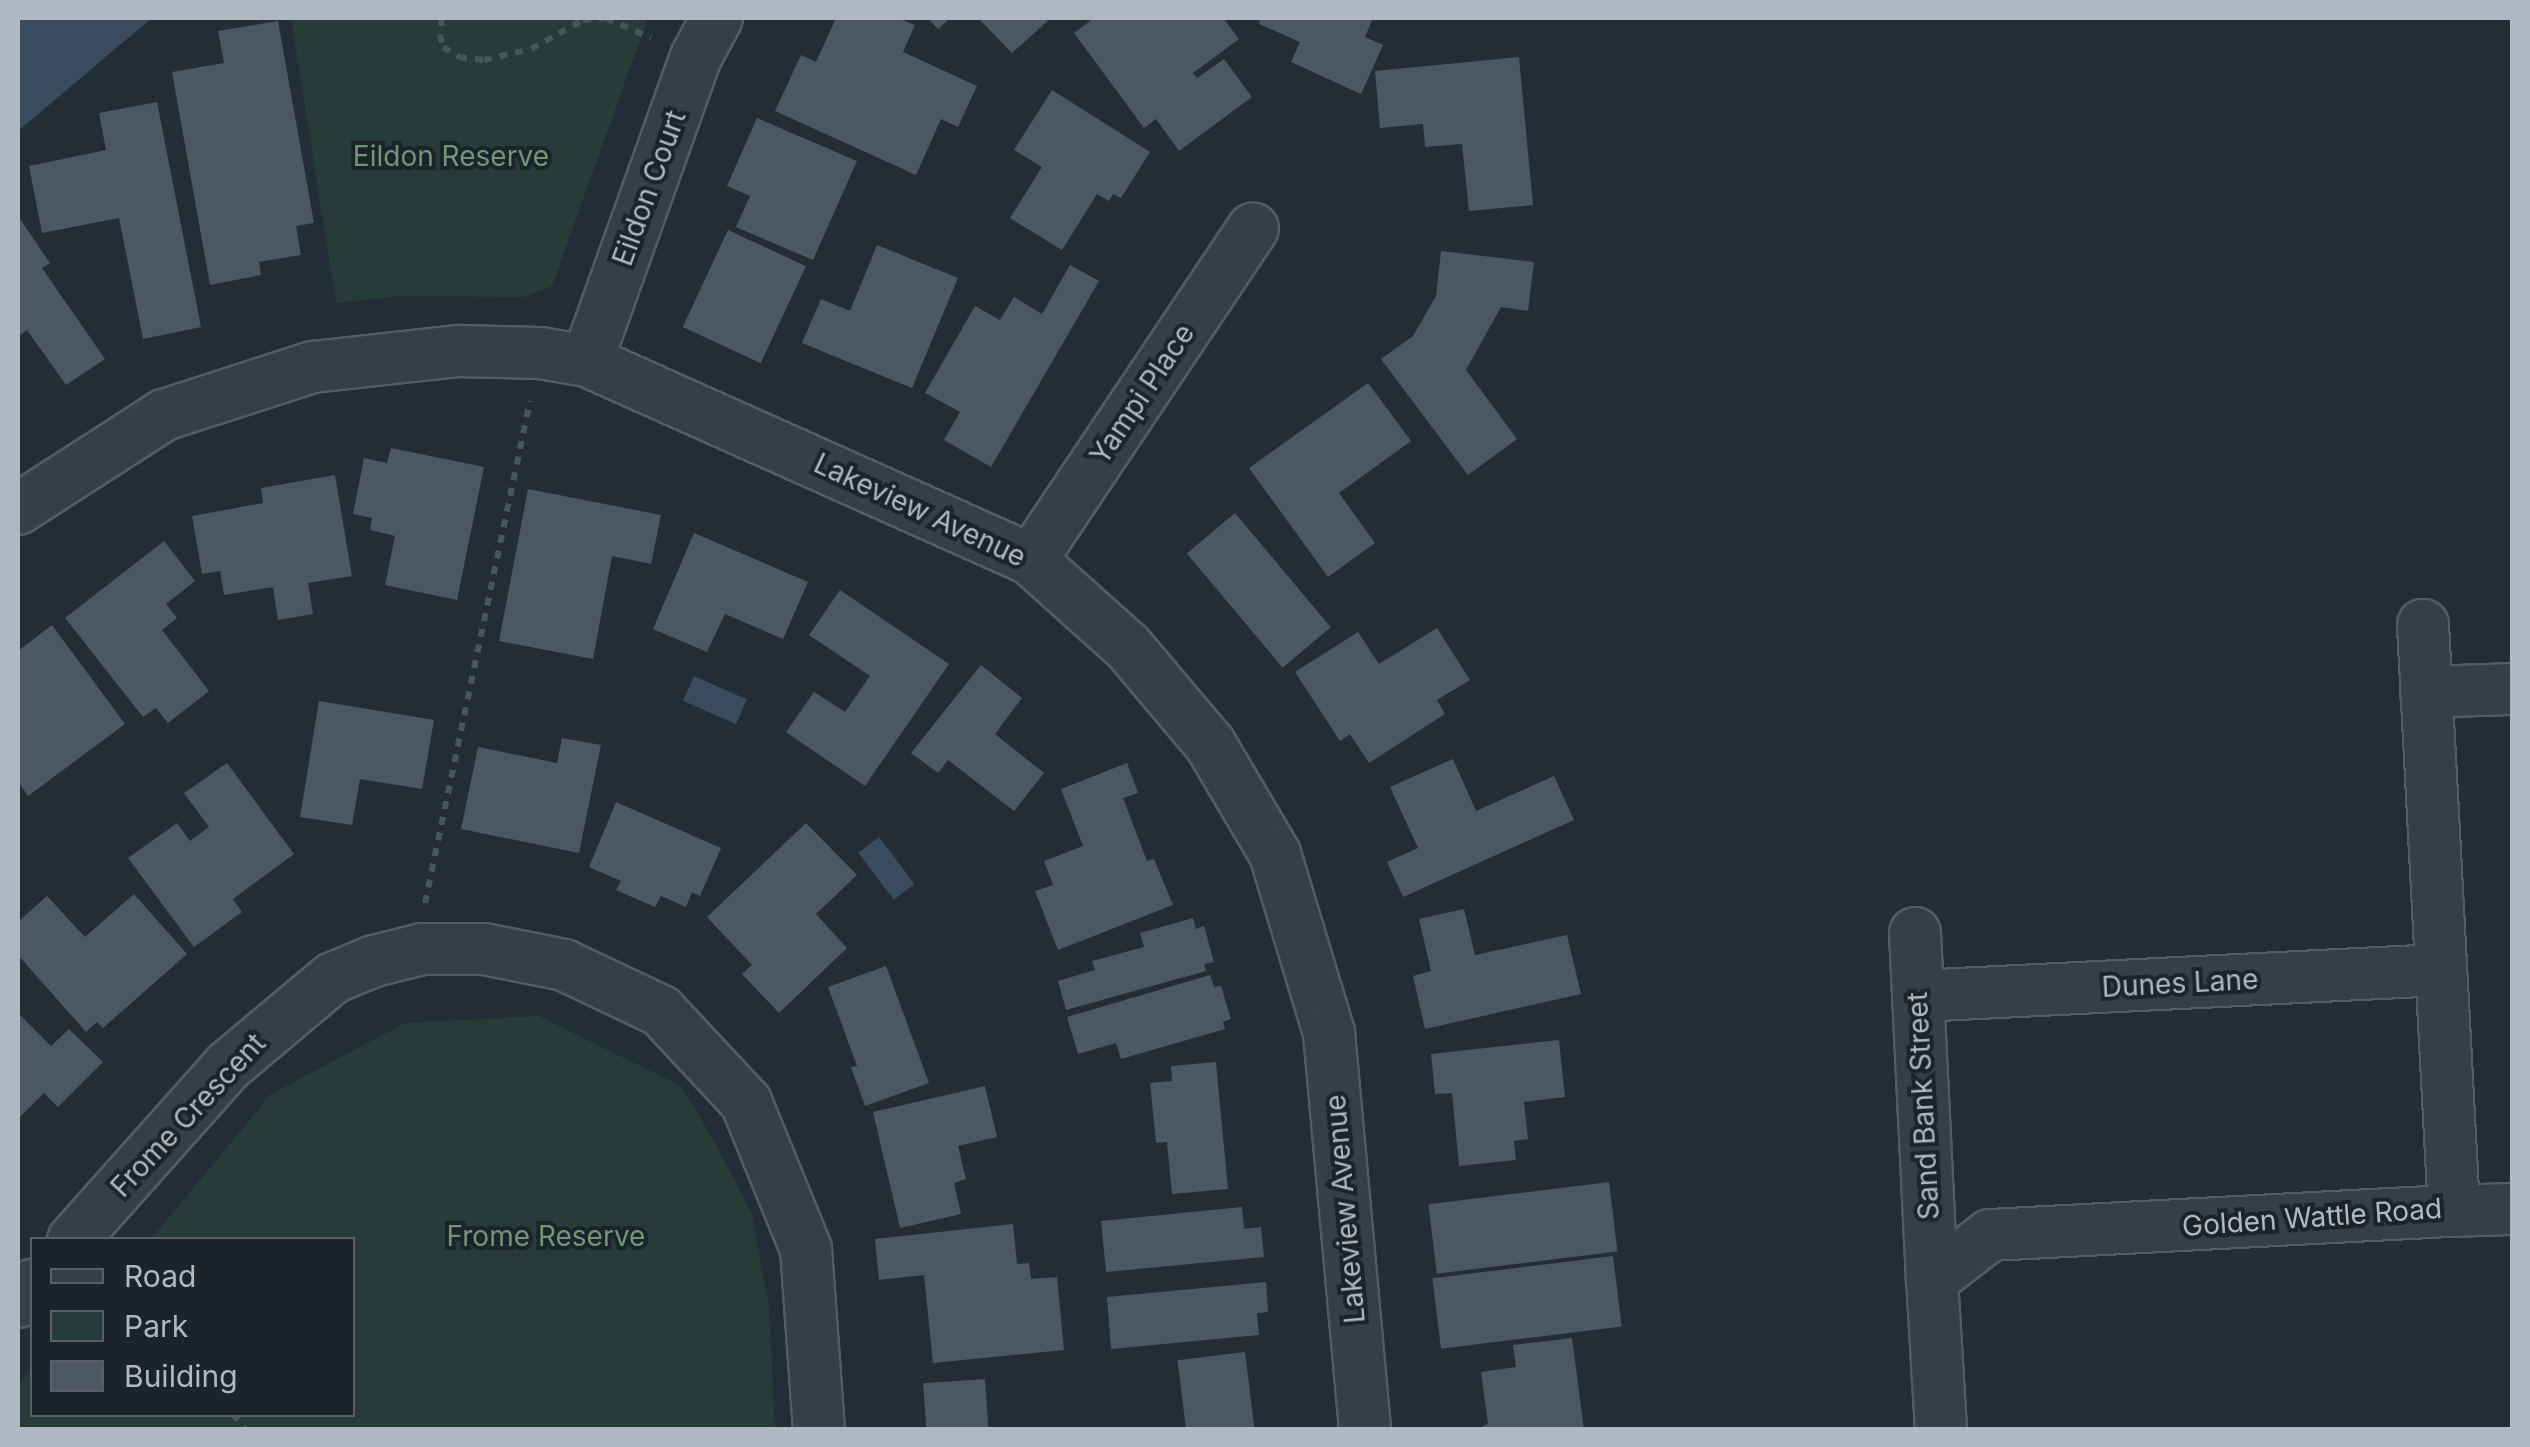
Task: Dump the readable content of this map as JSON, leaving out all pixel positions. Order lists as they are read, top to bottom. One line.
{"streets":{"street":["Eildon Court","Yampi Place","Lakeview Avenue","Dunes Lane","Sand Bank Street","Frome Crescent","Golden Wattle Road"]},"crossings":[["Eildon Court","Lakeview Avenue"],["Yampi Place","Lakeview Avenue"],["Dunes Lane","Sand Bank Street"],["Dunes Lane","Golden Wattle Road"],["Sand Bank Street","Golden Wattle Road"]],"parks":["Eildon Reserve","Frome Reserve"],"legend":["Road","Park","Building"]}
